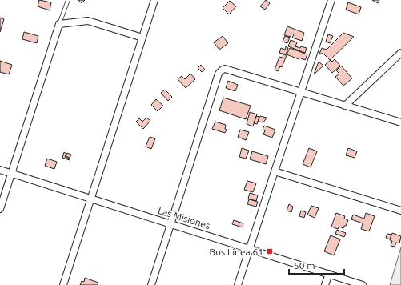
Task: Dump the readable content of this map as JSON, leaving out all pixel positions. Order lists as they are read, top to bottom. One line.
{"streets":{"street":["Las Misiones"]},"places":{"transit":["Bus Línea 61"]},"scale_bar":"50 m"}
